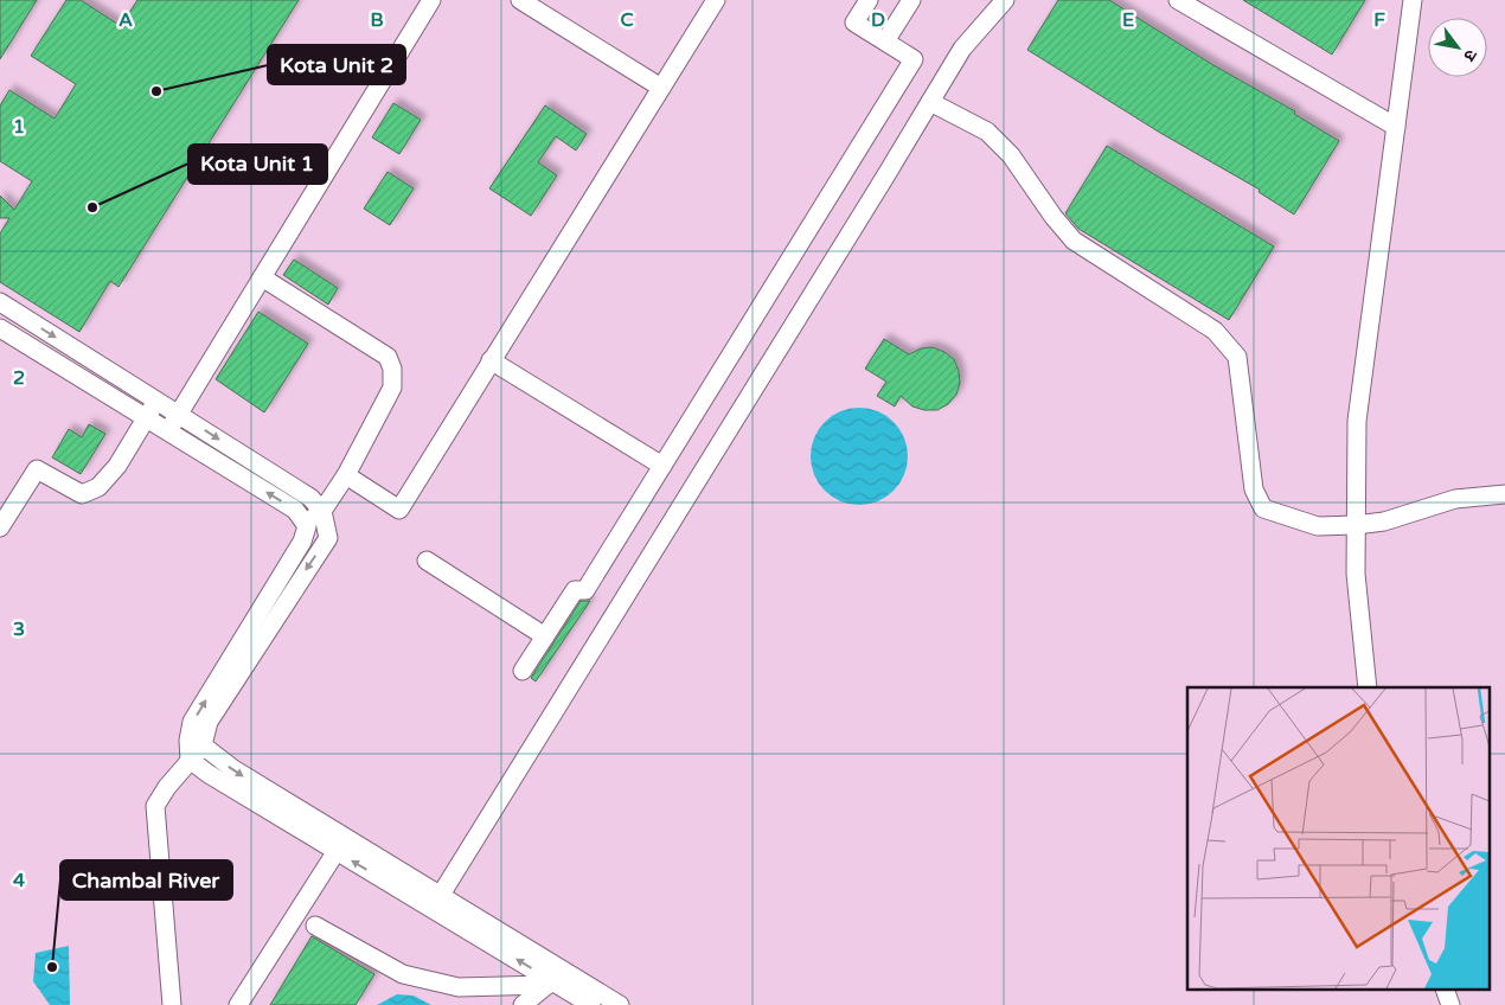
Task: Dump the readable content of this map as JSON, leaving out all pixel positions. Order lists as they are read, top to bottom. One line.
{"places":["Kota Unit 2","Kota Unit 1","Chambal River"],"north":"bottom right","grid":{"columns":["A","B","C","D","E","F"],"rows":["1","2","3","4"]}}
